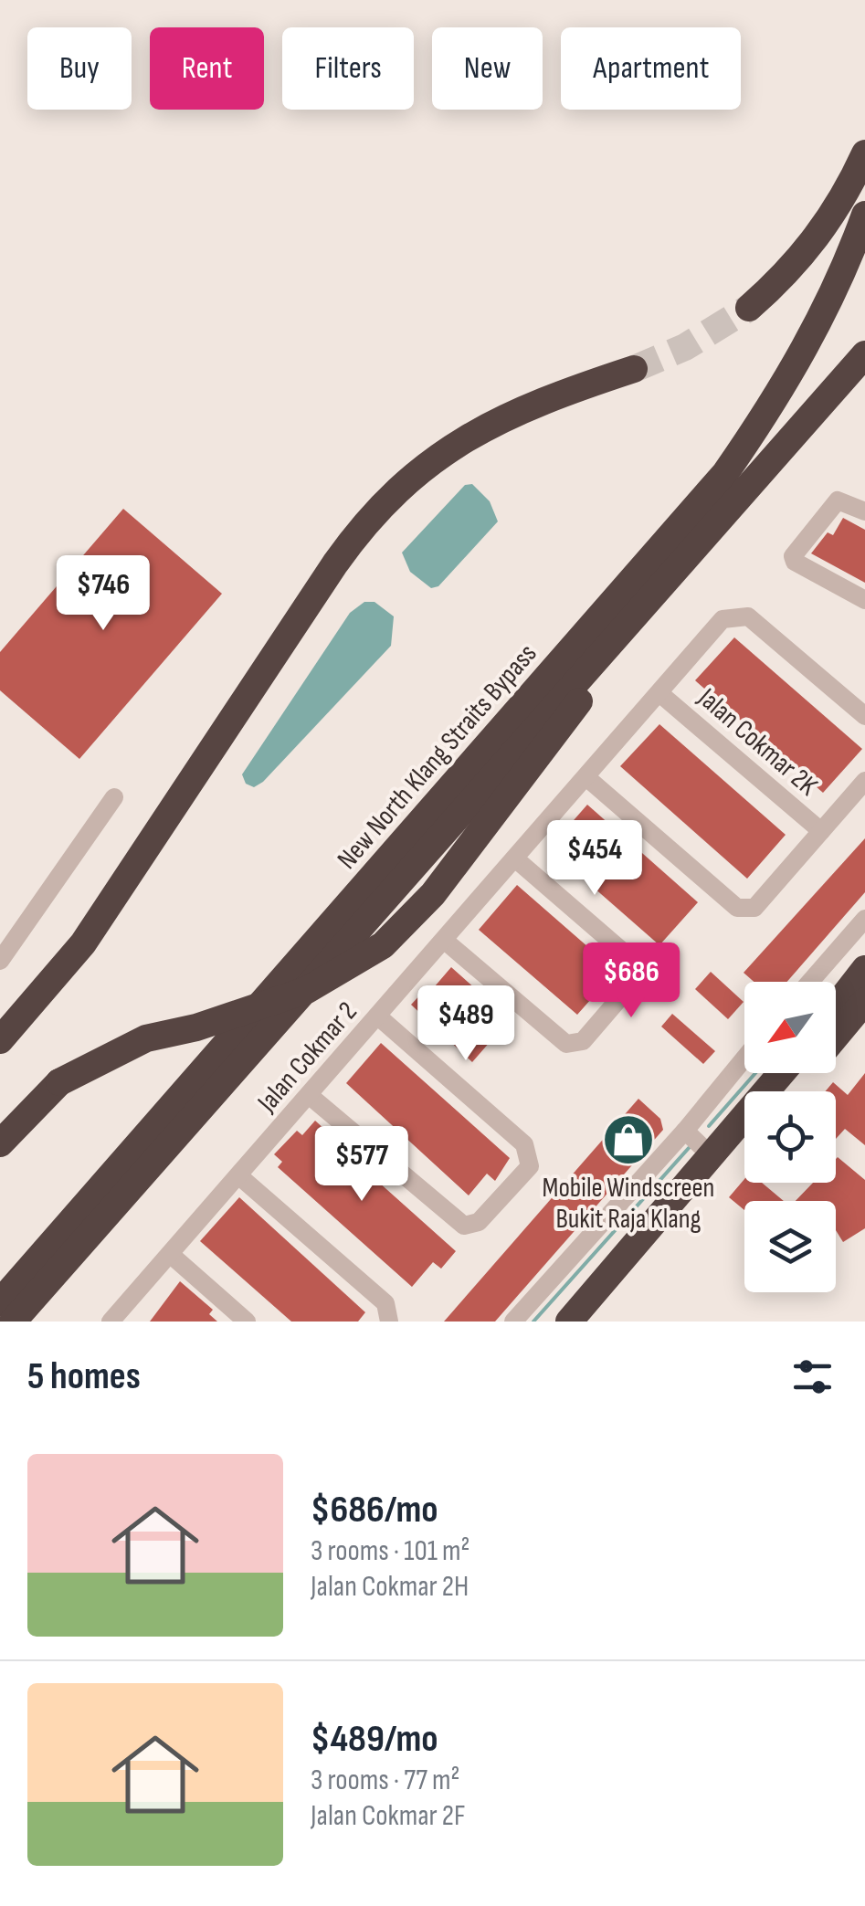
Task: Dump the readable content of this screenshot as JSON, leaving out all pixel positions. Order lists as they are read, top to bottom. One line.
{"streets":{"highway":["New North Klang Straits Bypass"],"street":["Jalan Cokmar 2K","Jalan Cokmar 2"]},"crossings":[["Jalan Cokmar 2K","Jalan Cokmar 2"]],"places":{"shop":["Mobile Windscreen Bukit Raja Klang"]},"north":"bottom left","page":{"chip":["Buy","Rent","Filters","New","Apartment"],"price":["$746","$454","$686","$489","$577"],"heading":"5 homes","list":[{"name":"$686/mo","note":"3 rooms · 101 m² · Jalan Cokmar 2H"},{"name":"$489/mo","note":"3 rooms · 77 m² · Jalan Cokmar 2F"}]}}
